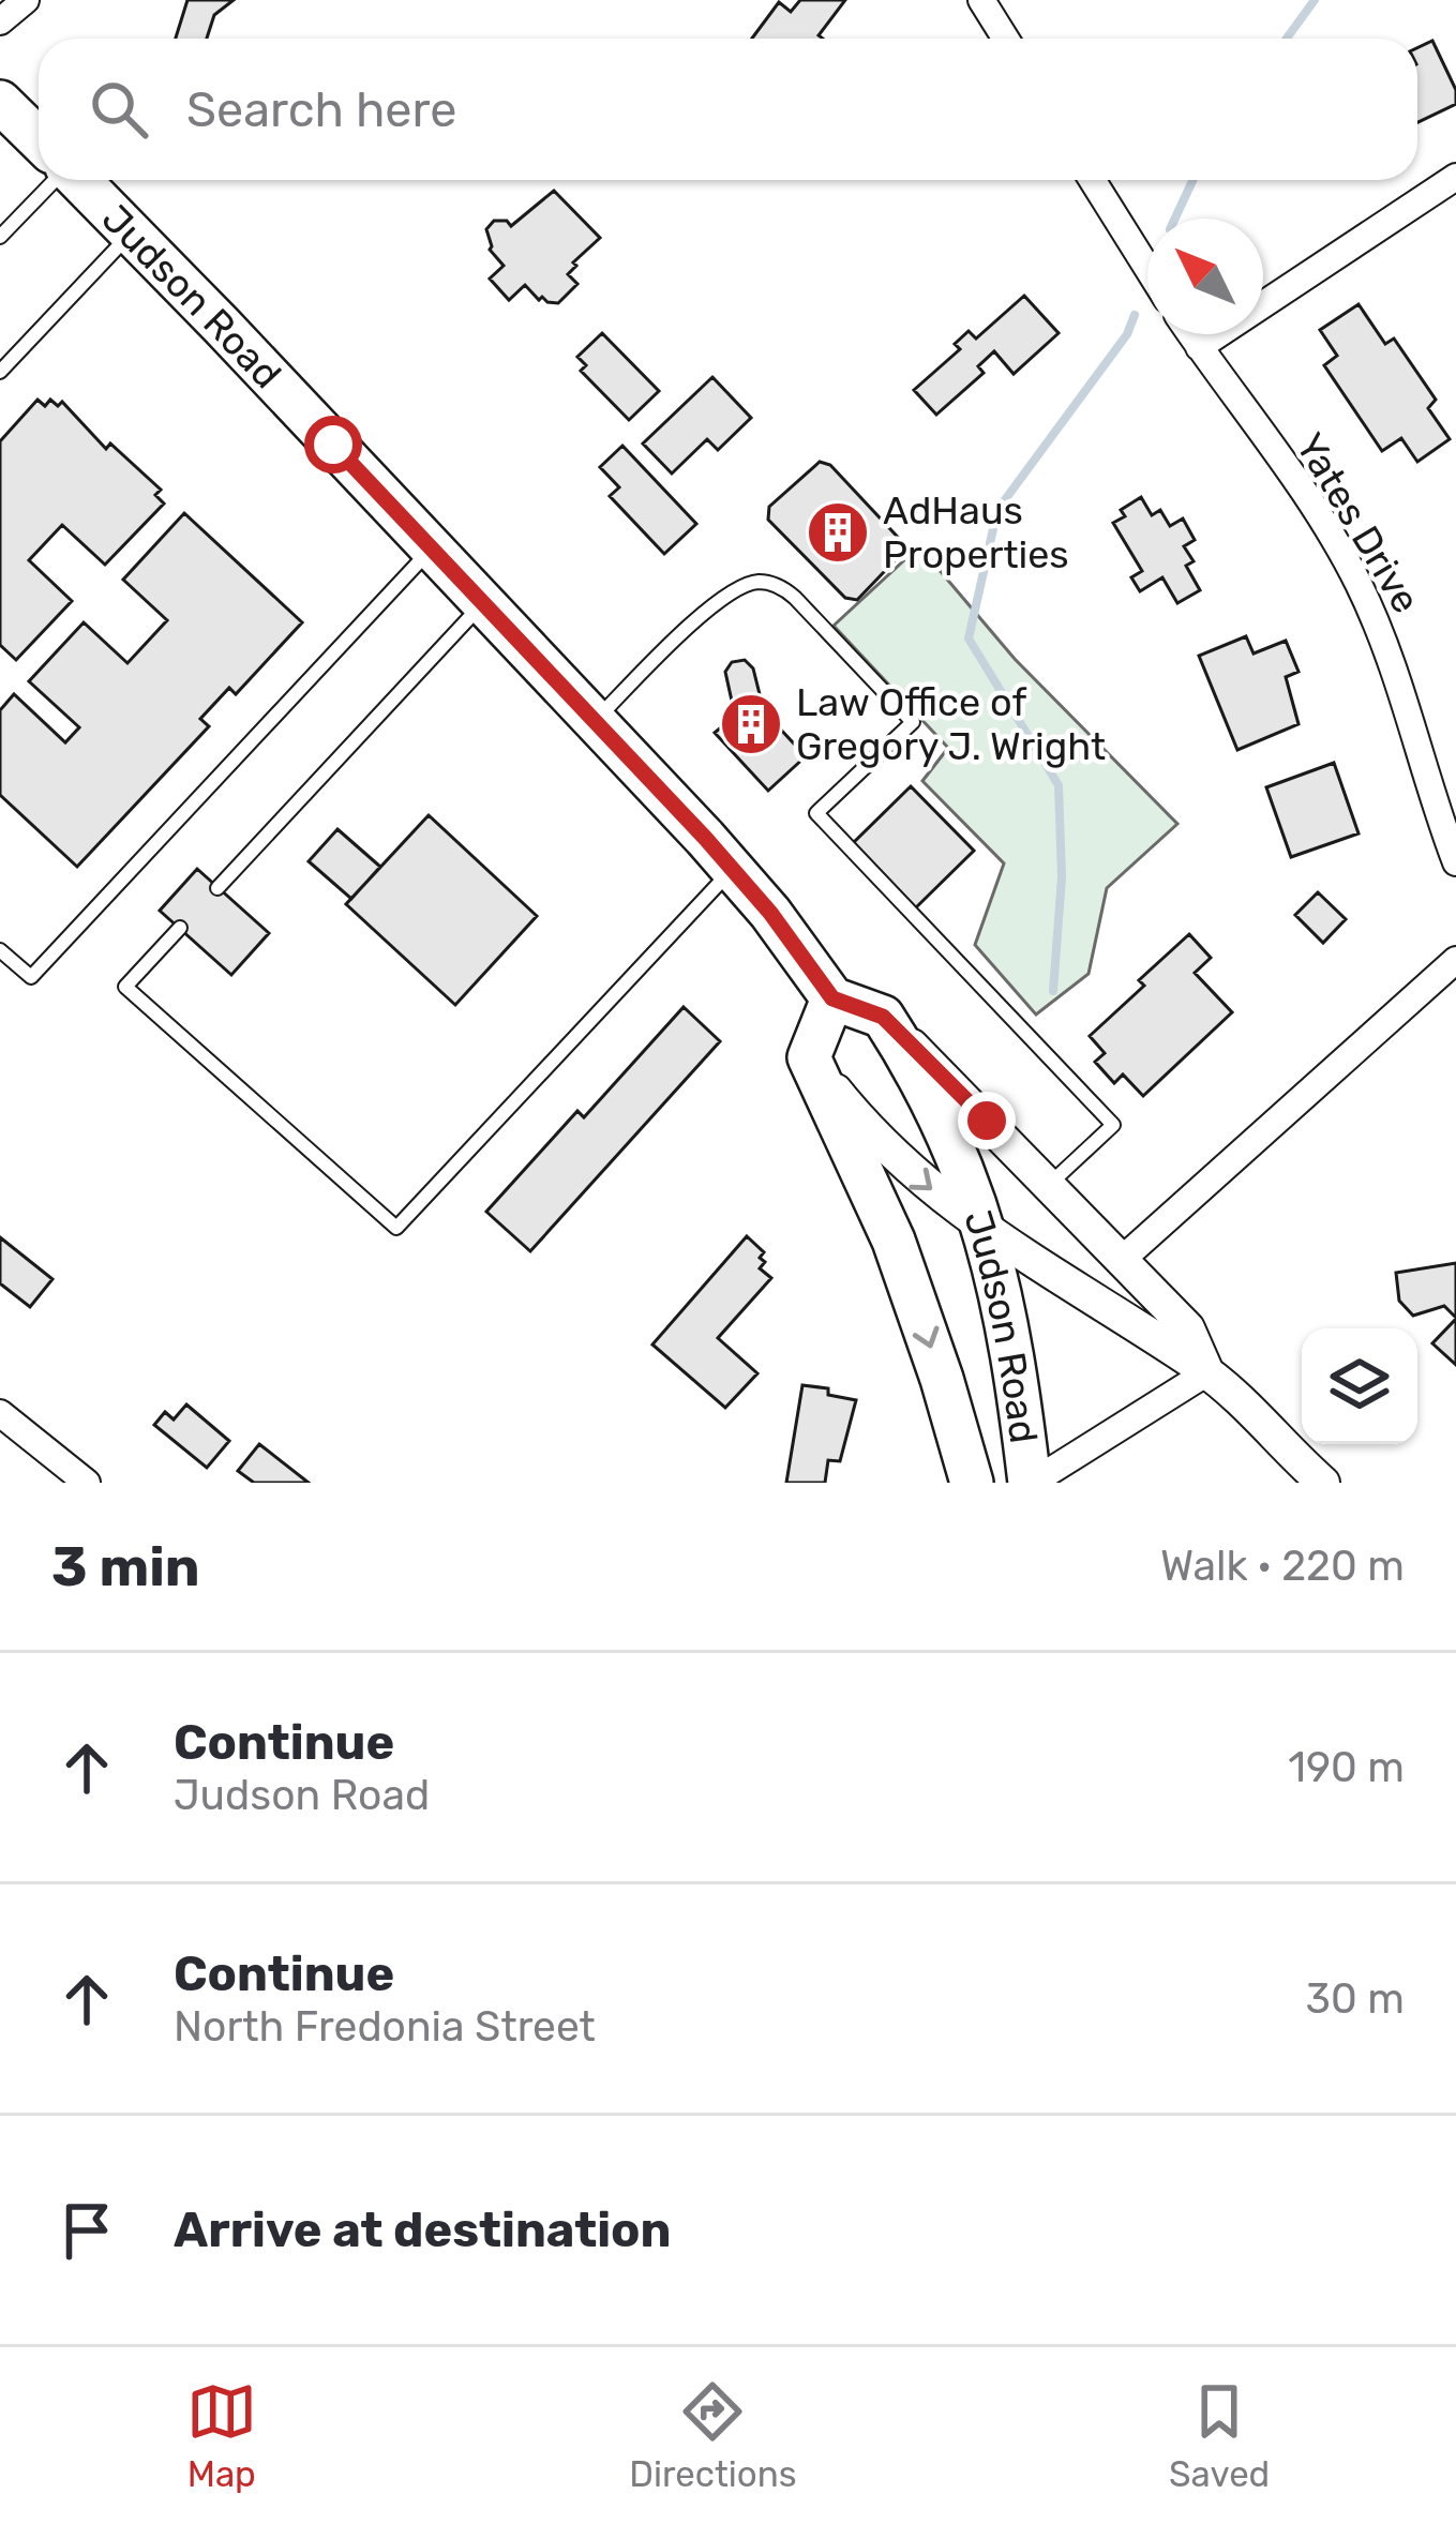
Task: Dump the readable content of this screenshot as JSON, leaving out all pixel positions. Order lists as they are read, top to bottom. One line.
{"streets":{"main road":["Judson Road"],"street":["Yates Drive"]},"places":{"building":["AdHaus Properties","Law Office of Gregory J. Wright"]},"north":"top left","page":{"search":"Search here","heading":["3 min","Walk · 220 m"],"list":[["Continue","Judson Road","190 m"],["Continue","North Fredonia Street","30 m"],"Arrive at destination"],"nav":["Map","Directions","Saved"]}}
